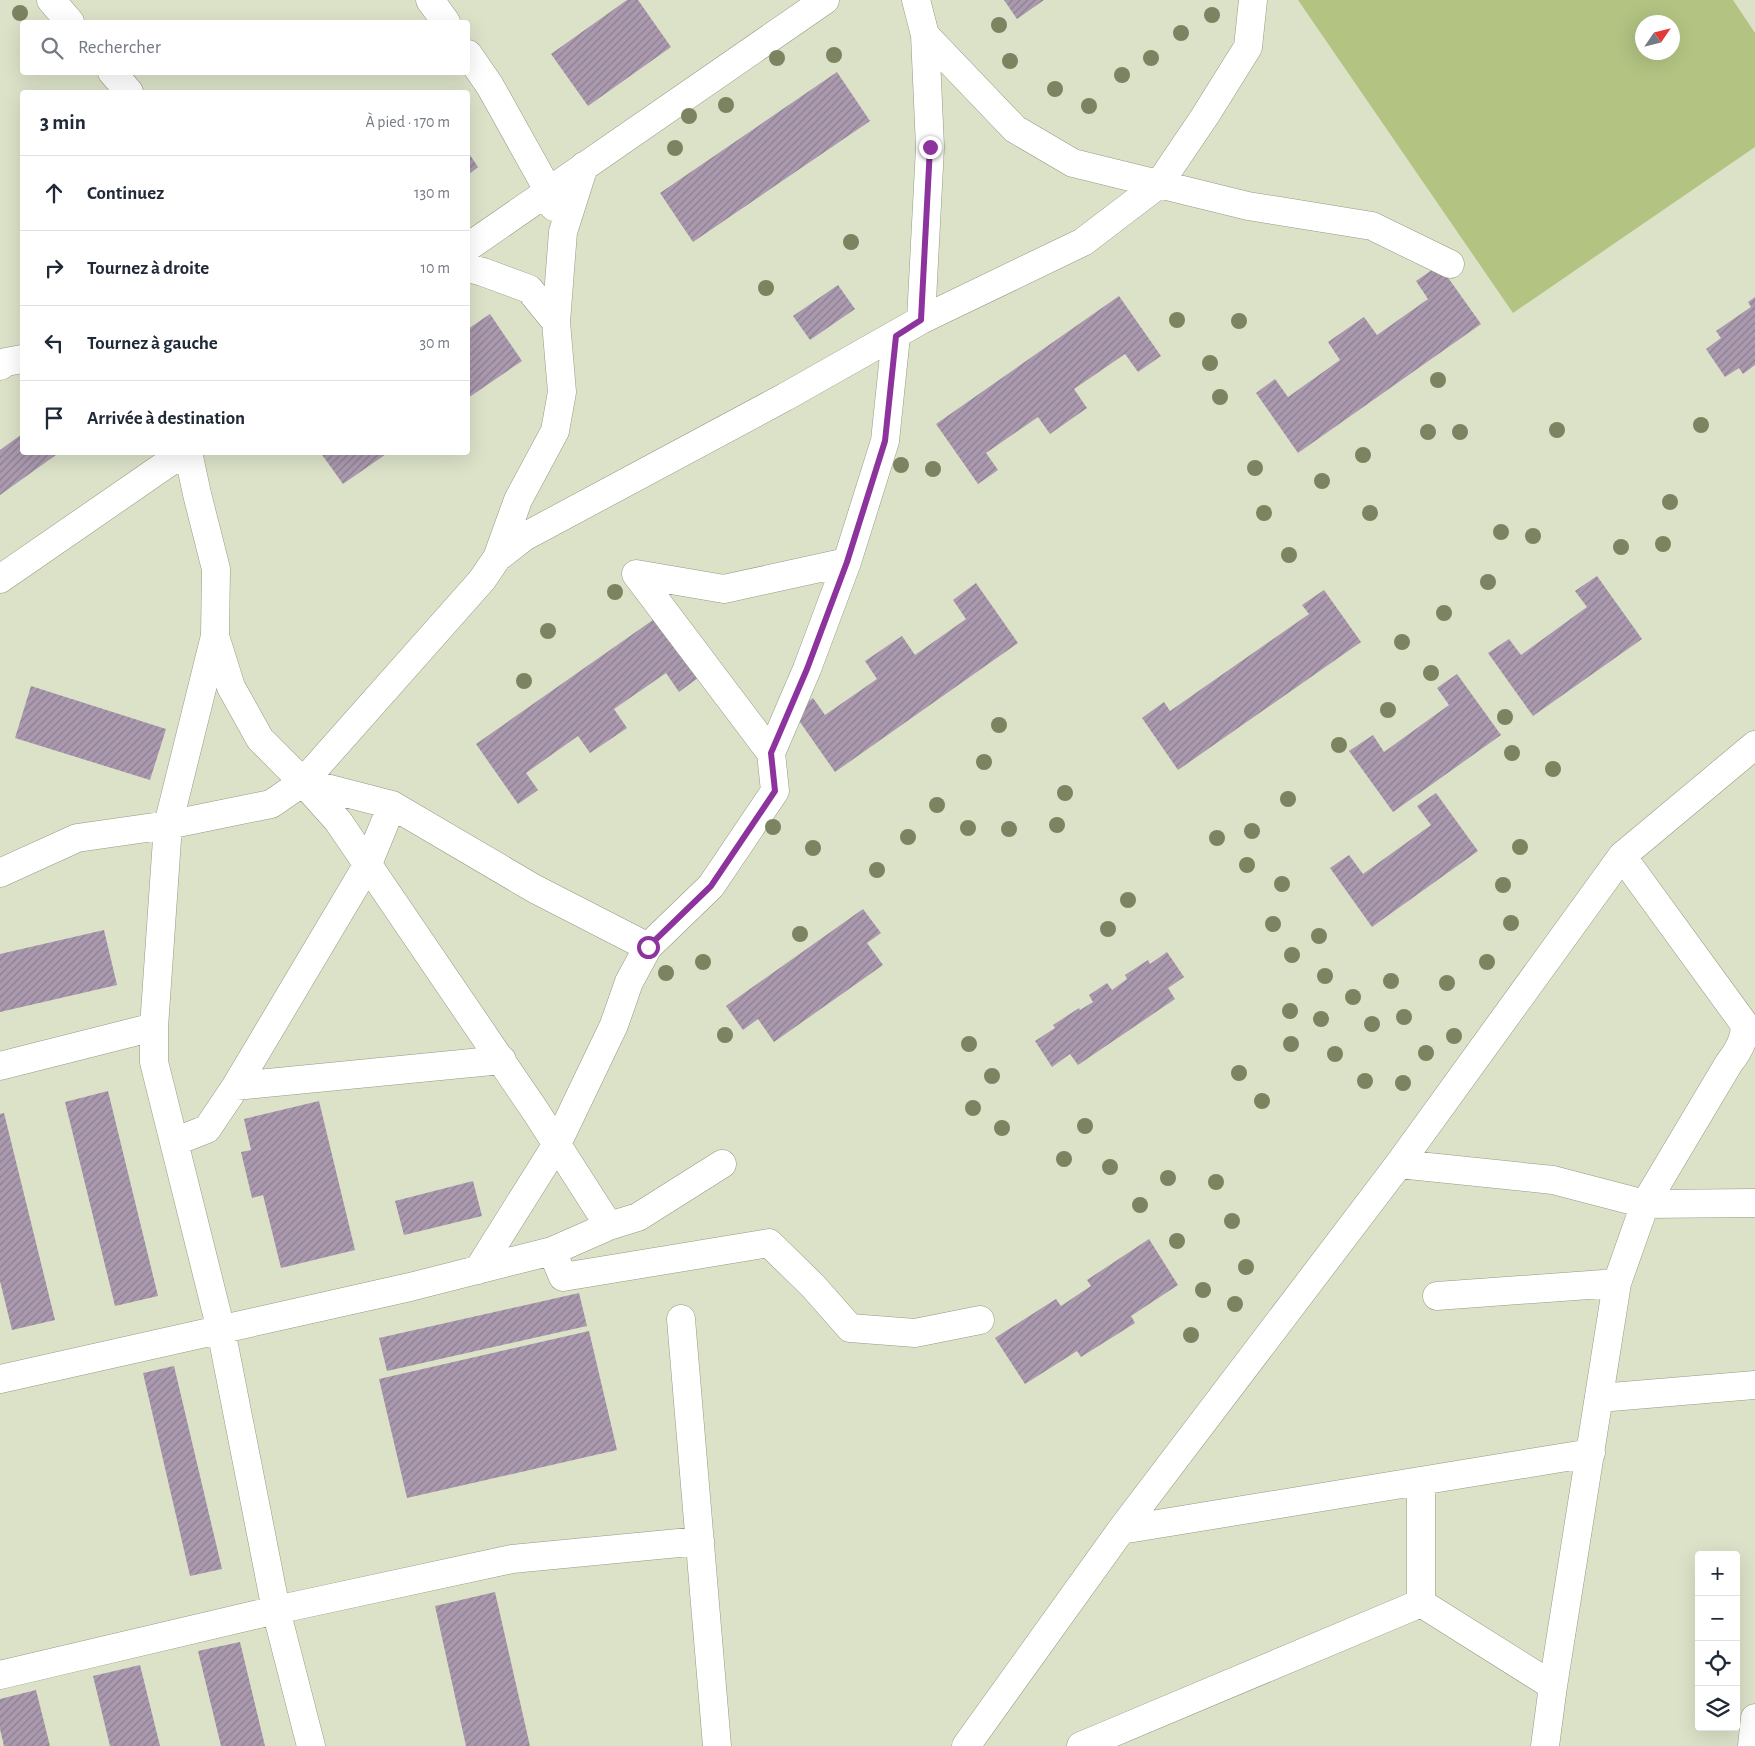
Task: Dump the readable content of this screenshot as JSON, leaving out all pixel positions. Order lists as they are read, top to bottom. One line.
{"north":"top right","page":{"search":"Rechercher","heading":["3 min","À pied · 170 m"],"list":[["Continuez","130 m"],["Tournez à droite","10 m"],["Tournez à gauche","30 m"],"Arrivée à destination"],"map_buttons":["+","−"]}}
